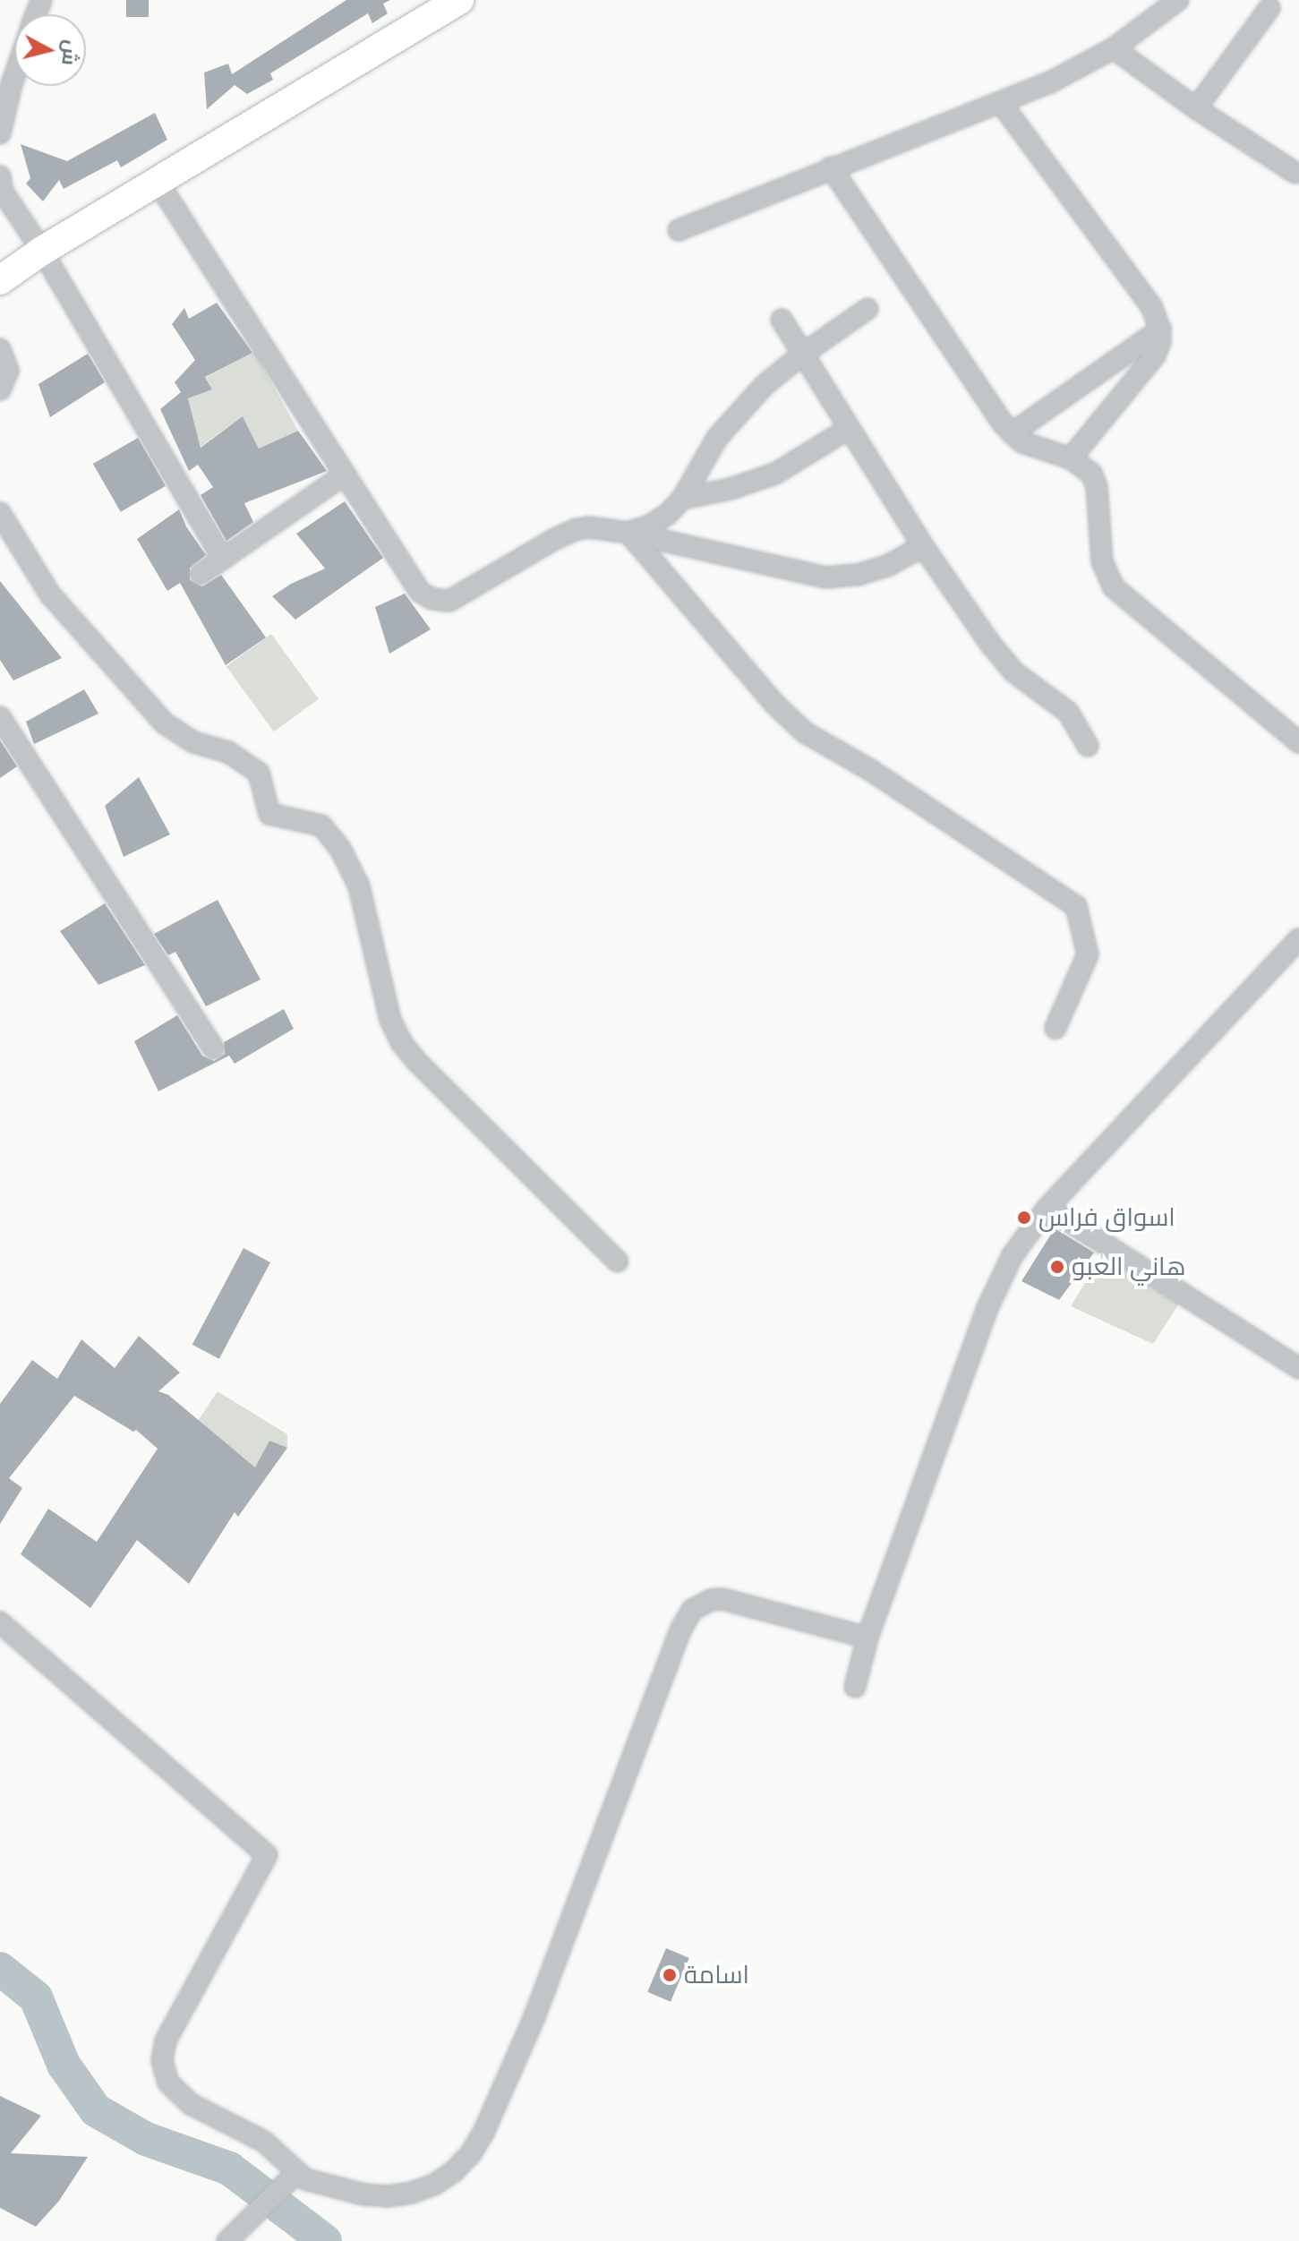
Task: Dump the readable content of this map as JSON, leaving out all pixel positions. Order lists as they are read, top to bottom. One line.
{"places":["اسواق فراس","هاني العبو","اسامة"],"north":"right"}
